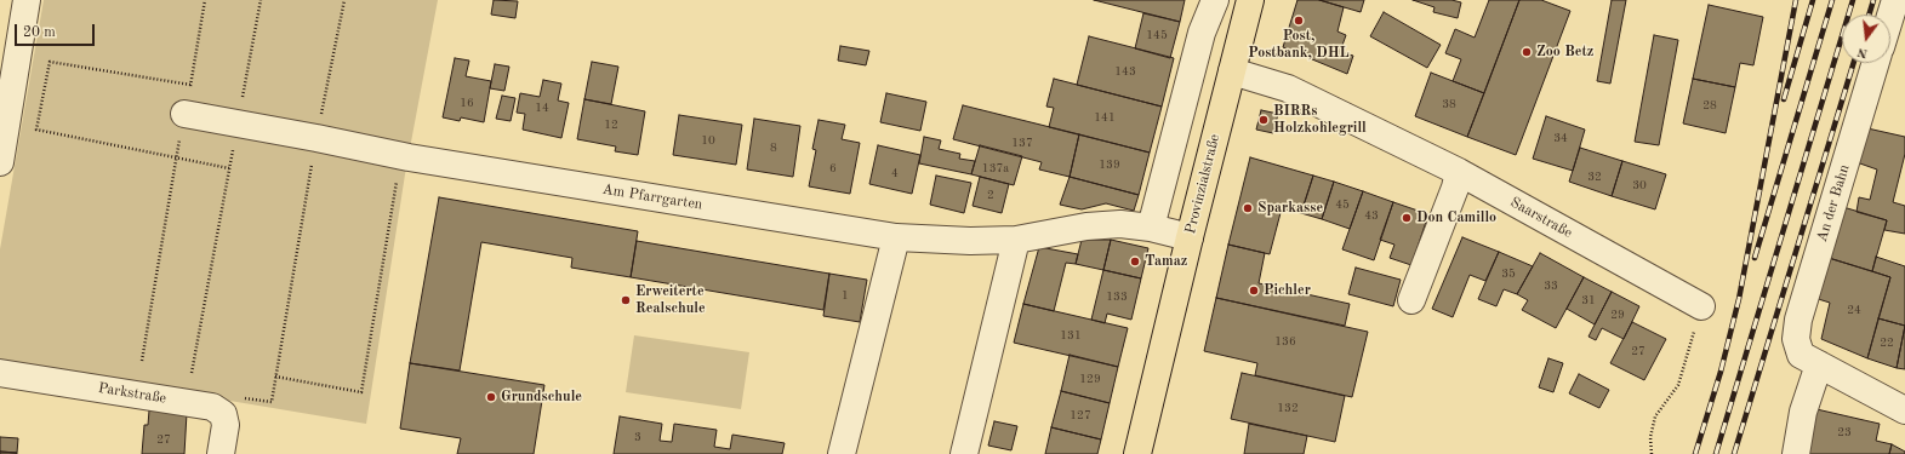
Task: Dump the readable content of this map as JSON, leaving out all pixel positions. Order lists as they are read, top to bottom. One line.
{"streets":{"main road":["Provinzialstraße"],"street":["Am Pfarrgarten","An der Bahn","Saarstraße","Parkstraße"]},"crossings":[["Provinzialstraße","Am Pfarrgarten"],["Provinzialstraße","Saarstraße"]],"places":["Post, Postbank, DHL","Zoo Betz","BIRRs Holzkohlegrill","Sparkasse","Don Camillo","Tamaz","Pichler","Erweiterte Realschule","Grundschule"],"house_numbers":["145","143","16","38","28","14","141","12","34","10","137","8","139","6","137a","4","32","30","2","45","43","35","33","1","133","31","24","29","131","136","22","27","129","132","127","23","3","27"],"scale_bar":"20 m","north":"bottom"}
